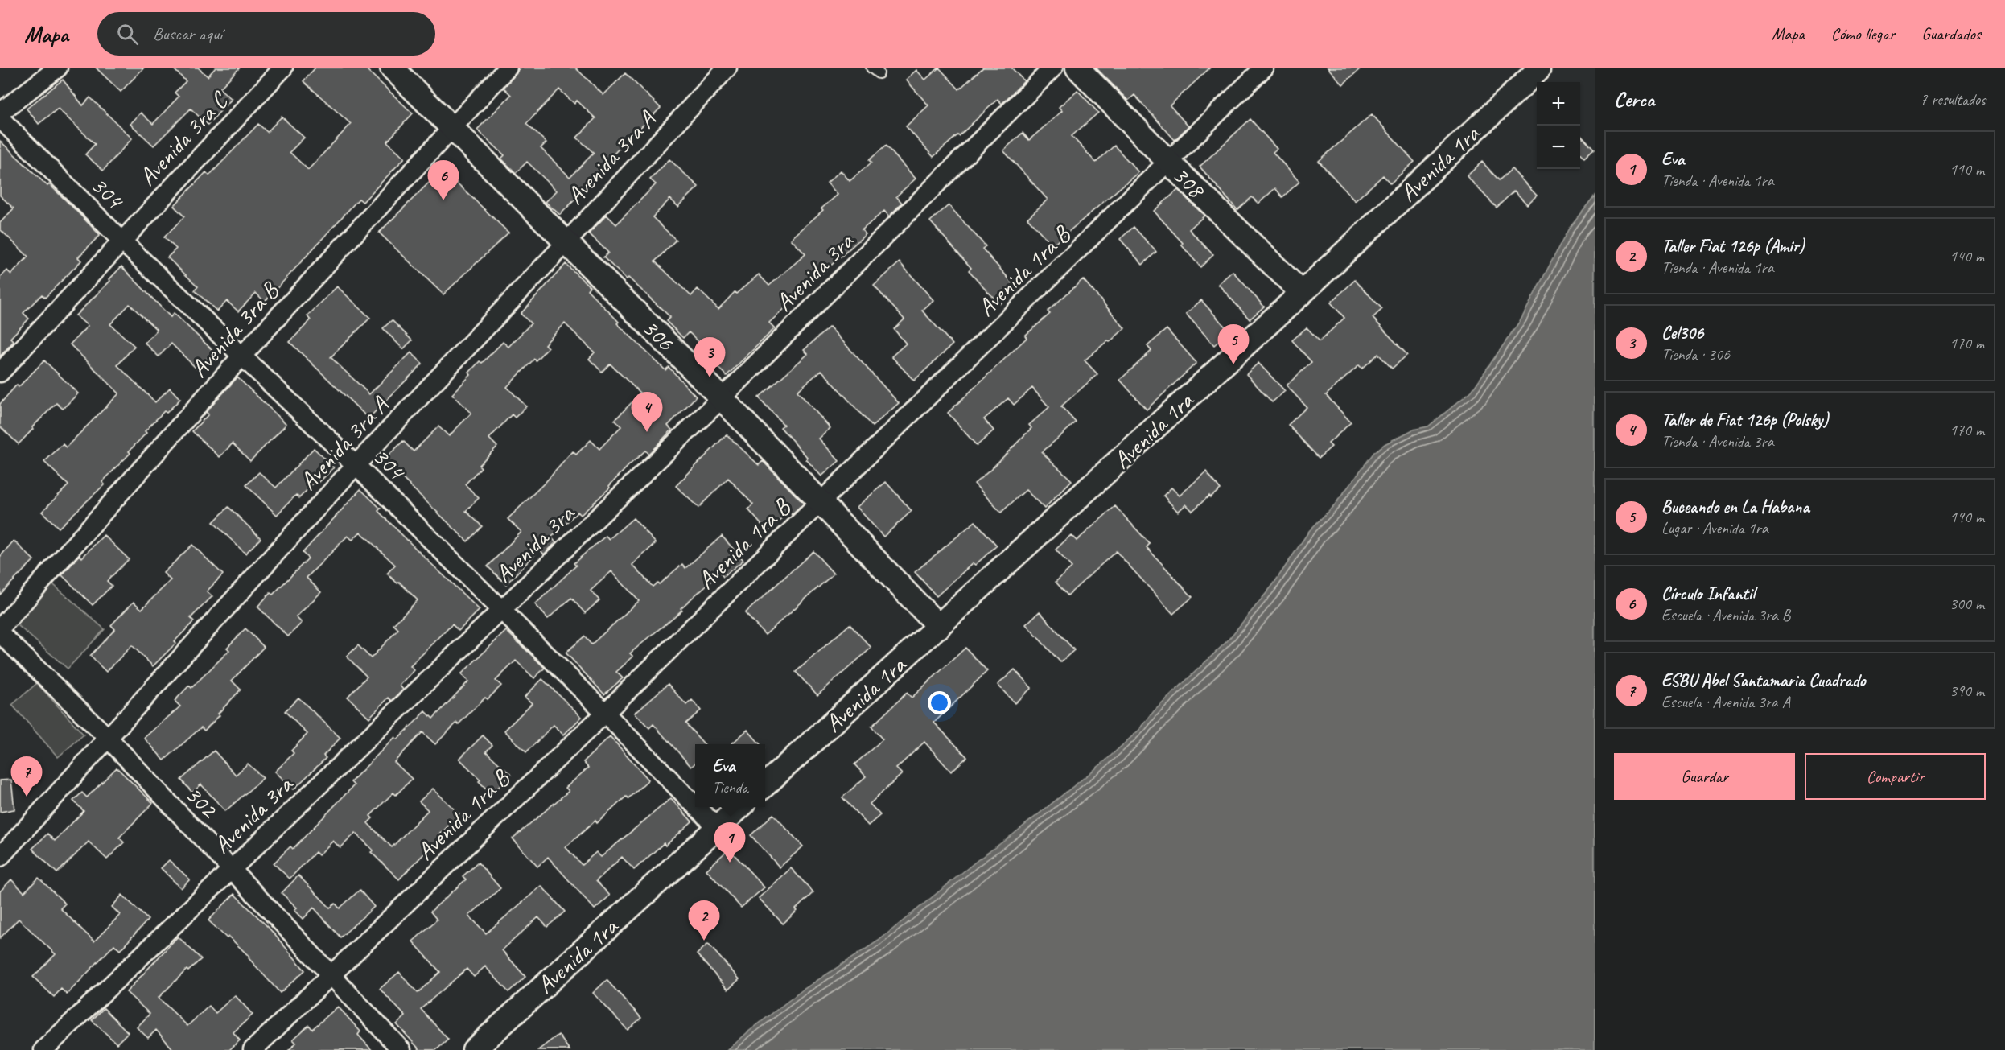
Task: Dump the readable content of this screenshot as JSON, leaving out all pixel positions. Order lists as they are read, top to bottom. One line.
{"streets":{"street":["Avenida 3ra C","Avenida 3ra A","Avenida 1ra","308","304","Avenida 1ra B","Avenida 3ra","Avenida 3ra B","306","302"]},"crossings":[["Avenida 3ra C","304"],["Avenida 3ra A","304"],["Avenida 3ra A","306"],["Avenida 3ra A","302"],["Avenida 1ra","308"],["Avenida 1ra","304"],["Avenida 1ra","306"],["308","Avenida 1ra B"],["304","Avenida 1ra B"],["304","Avenida 3ra"],["304","Avenida 3ra B"],["Avenida 1ra B","306"],["Avenida 1ra B","302"],["Avenida 3ra","306"],["Avenida 3ra","302"],["Avenida 3ra B","306"]],"page":{"header":"Mapa","search":"Buscar aquí","nav":["Mapa","Cómo llegar","Guardados"],"heading":["Cerca","7 resultados"],"map_buttons":["+","−"],"list":[{"mark":"1","name":"Eva","note":"Tienda · Avenida 1ra","value":"110 m"},{"mark":"2","name":"Taller Fiat 126p (Amir)","note":"Tienda · Avenida 1ra","value":"140 m"},{"mark":"3","name":"Cel306","note":"Tienda · 306","value":"170 m"},{"mark":"4","name":"Taller de Fiat 126p (Polsky)","note":"Tienda · Avenida 3ra","value":"170 m"},{"mark":"5","name":"Buceando en La Habana","note":"Lugar · Avenida 1ra","value":"190 m"},{"mark":"6","name":"Círculo Infantil","note":"Escuela · Avenida 3ra B","value":"300 m"},{"mark":"7","name":"ESBU Abel Santamaria Cuadrado","note":"Escuela · Avenida 3ra A","value":"390 m"}],"pins":["6","5","3","4","7","1","2"],"buttons":["Guardar","Compartir"],"popup":["Eva","Tienda"]}}
